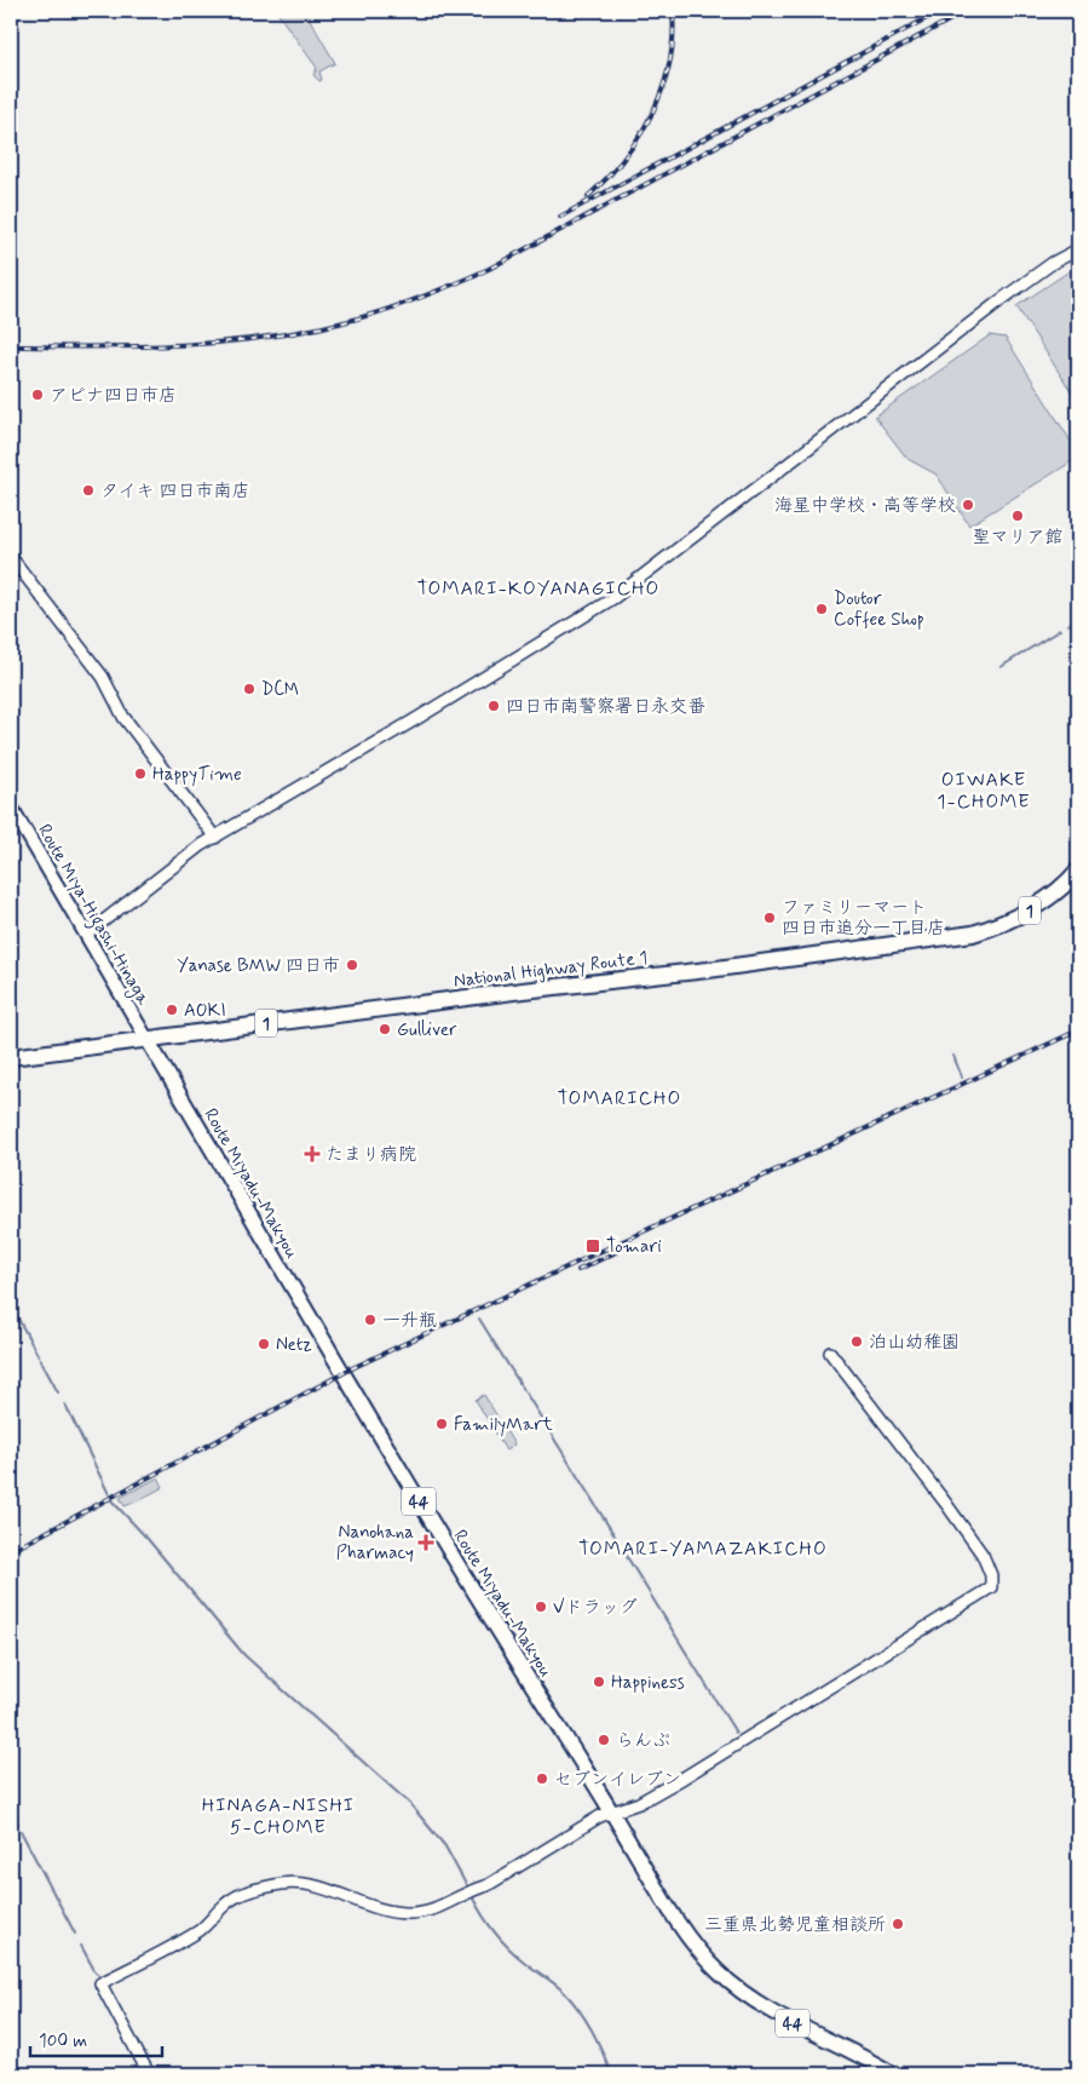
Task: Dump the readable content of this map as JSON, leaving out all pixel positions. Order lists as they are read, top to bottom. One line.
{"streets":{"highway":["1","National Highway Route 1"],"main road":["Route Miya-Higashi-Hinaga","Route Miyadu-Makyou","44"]},"crossings":[["Route Miya-Higashi-Hinaga","National Highway Route 1"],["Route Miya-Higashi-Hinaga","Route Miyadu-Makyou"],["National Highway Route 1","Route Miyadu-Makyou"]],"districts":["TOMARI-KOYANAGICHO","OIWAKE 1-CHOME","TOMARICHO","TOMARI-YAMAZAKICHO","HINAGA-NISHI 5-CHOME"],"places":{"other":["アピナ四日市店","タイキ 四日市南店","海星中学校・高等学校","聖マリア館","Doutor Coffee Shop","DCM","四日市南警察署日永交番","HappyTime","ファミリーマート 四日市追分一丁目店","Yanase BMW 四日市","AOKI","Gulliver","一升瓶","泊山幼稚園","Netz","FamilyMart","Vドラッグ","Happiness","らんぷ","セブンイレブン","三重県北勢児童相談所"],"health":["たまり病院","Nanohana Pharmacy"],"transit":["Tomari"]},"scale_bar":"100 m"}
